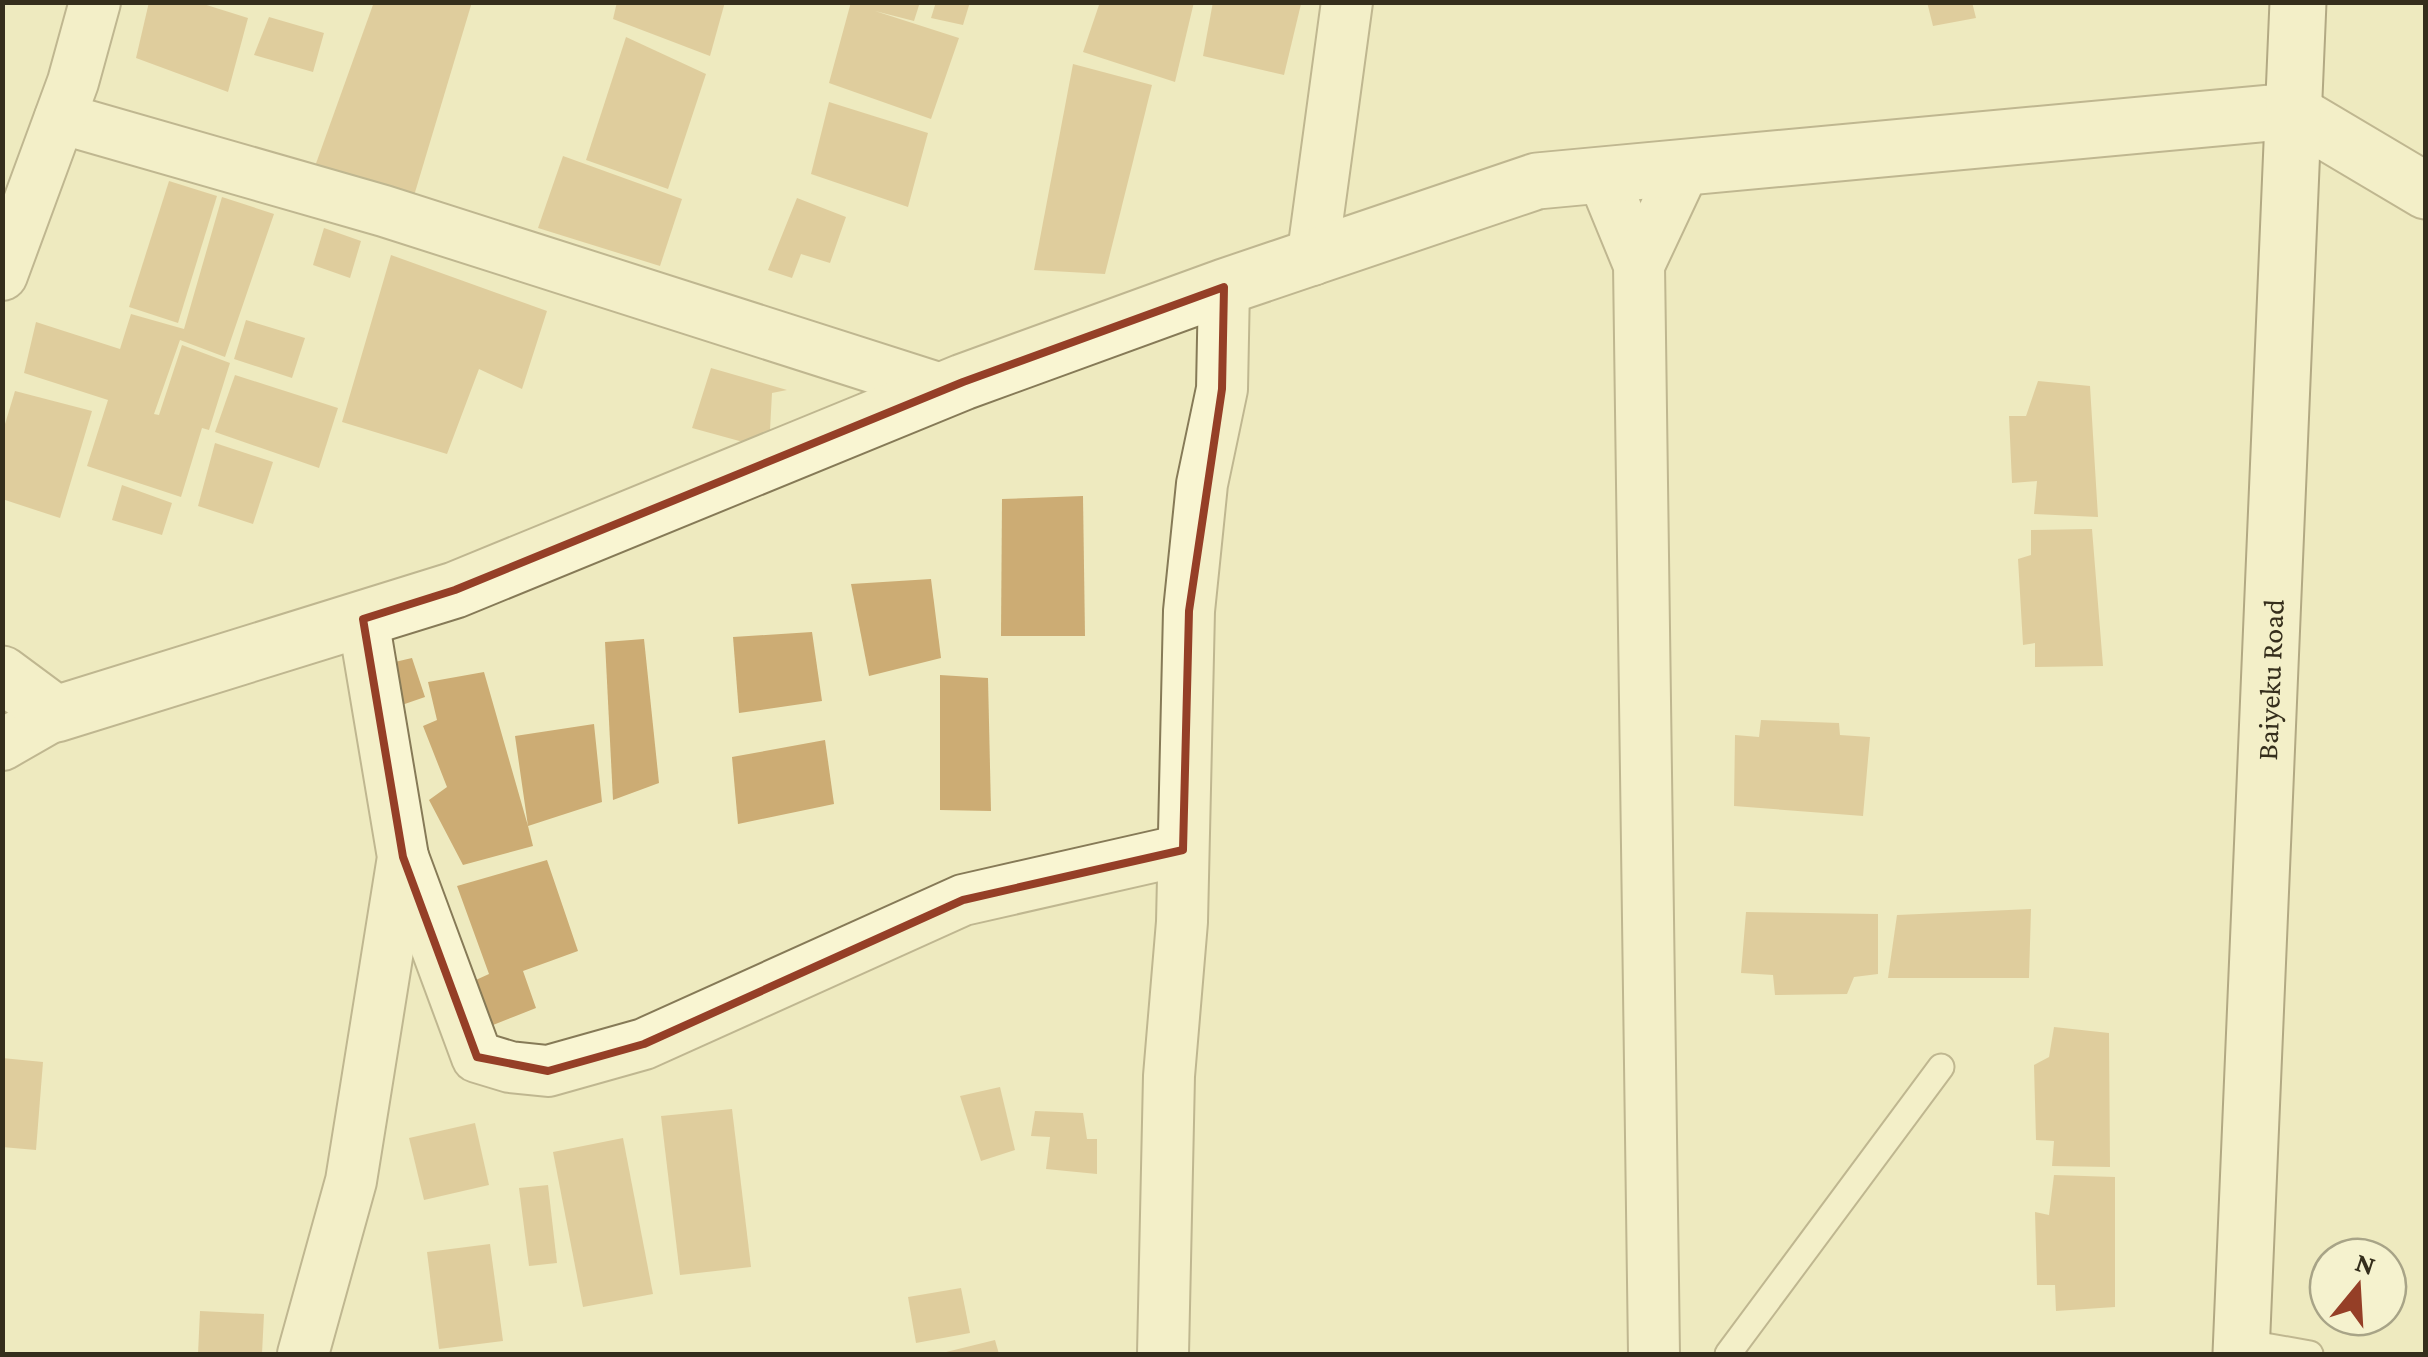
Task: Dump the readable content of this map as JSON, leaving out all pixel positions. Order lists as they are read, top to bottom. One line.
{"streets":{"street":["Baiyeku Road"]},"north":"top"}
